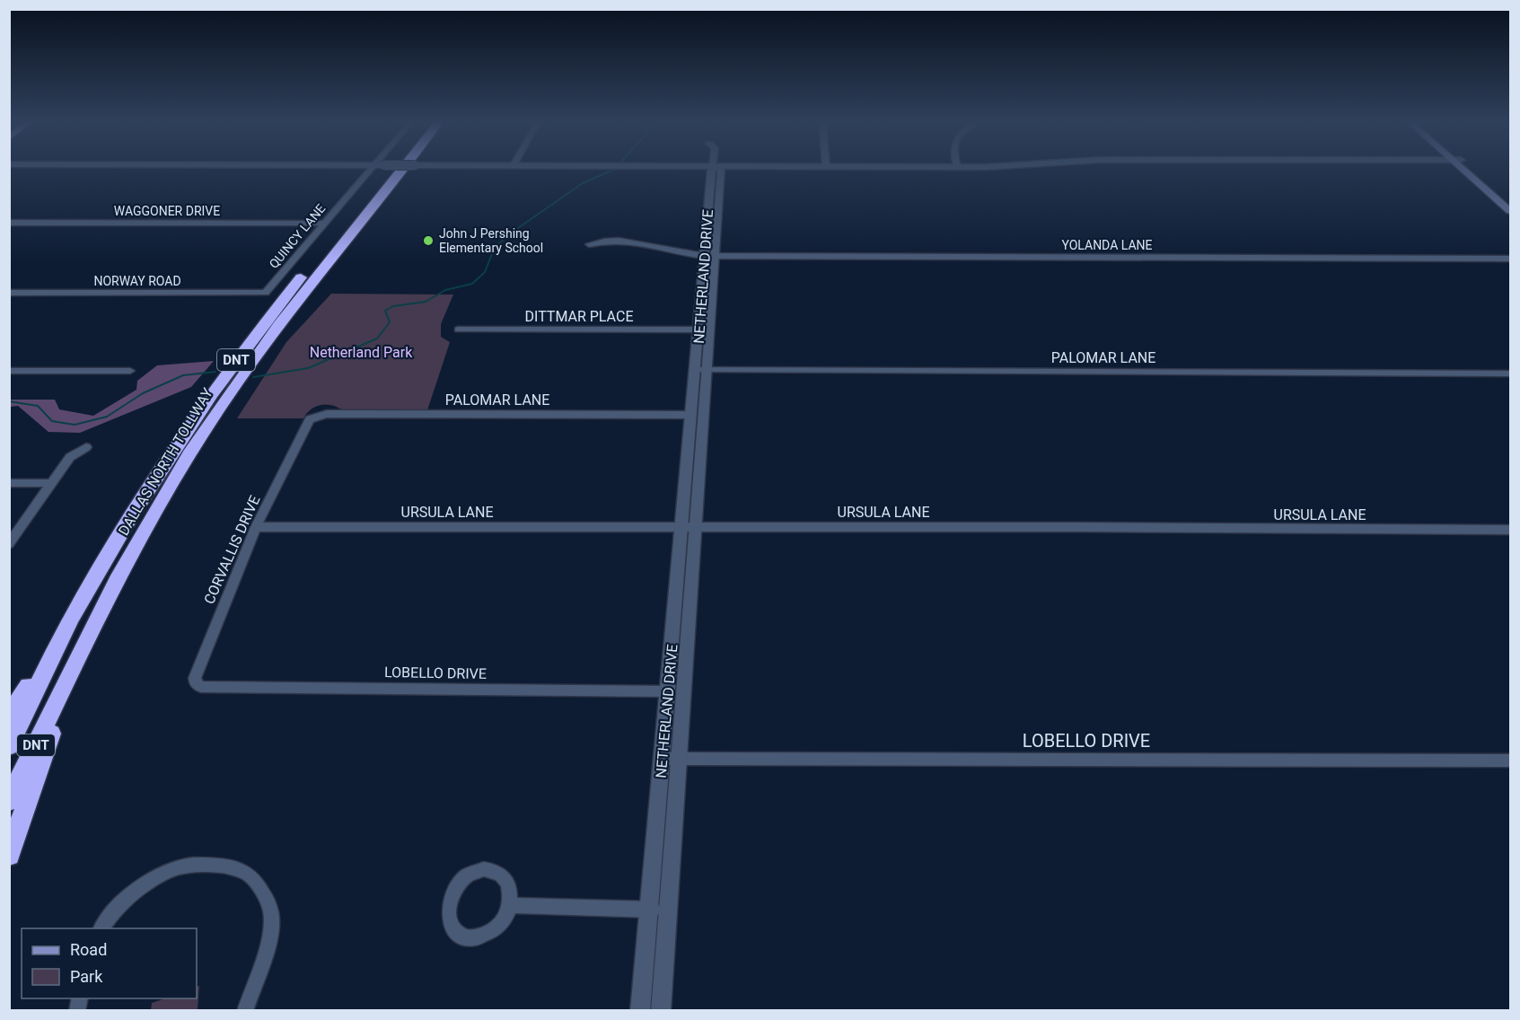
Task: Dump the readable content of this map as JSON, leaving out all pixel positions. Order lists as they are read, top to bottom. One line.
{"streets":{"highway":["DNT","DALLAS NORTH TOLLWAY"],"street":["WAGGONER DRIVE","QUINCY LANE","YOLANDA LANE","NETHERLAND DRIVE","NORWAY ROAD","DITTMAR PLACE","PALOMAR LANE","URSULA LANE","CORVALLIS DRIVE","LOBELLO DRIVE"]},"crossings":[["WAGGONER DRIVE","QUINCY LANE"],["QUINCY LANE","NORWAY ROAD"],["YOLANDA LANE","NETHERLAND DRIVE"],["NETHERLAND DRIVE","DITTMAR PLACE"],["NETHERLAND DRIVE","PALOMAR LANE"],["NETHERLAND DRIVE","URSULA LANE"],["NETHERLAND DRIVE","LOBELLO DRIVE"],["PALOMAR LANE","CORVALLIS DRIVE"],["URSULA LANE","CORVALLIS DRIVE"],["CORVALLIS DRIVE","LOBELLO DRIVE"]],"parks":["Netherland Park"],"places":["John J Pershing Elementary School"],"legend":["Road","Park"]}
